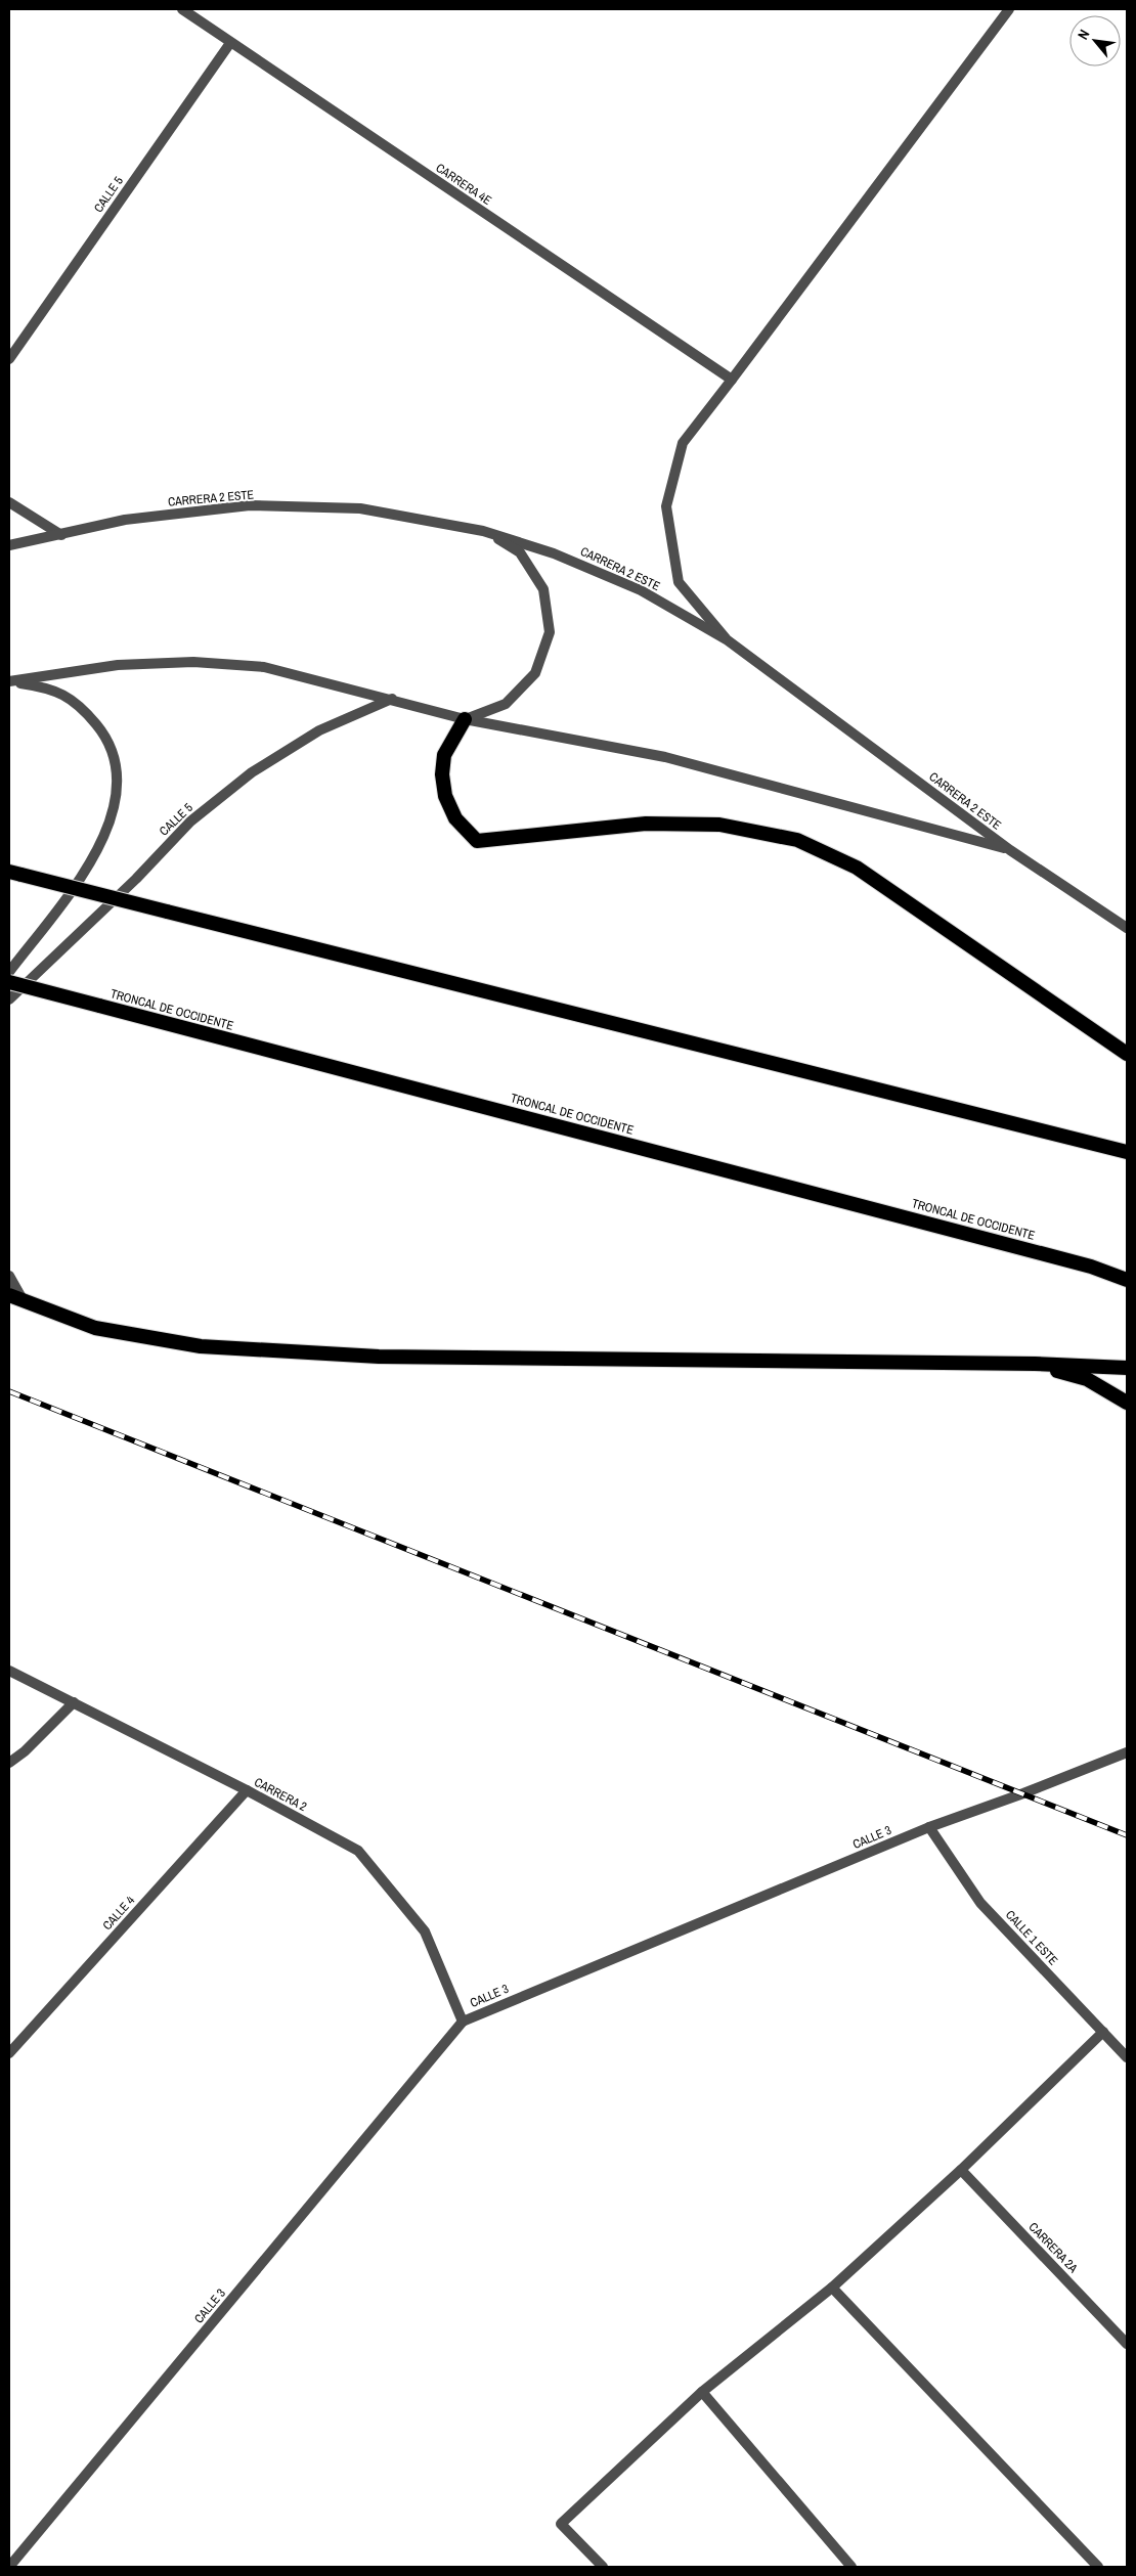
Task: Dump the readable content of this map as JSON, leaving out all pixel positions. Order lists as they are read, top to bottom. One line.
{"streets":{"highway":["TRONCAL DE OCCIDENTE"],"street":["CARRERA 4E","CALLE 5","CARRERA 2 ESTE","CARRERA 2","CALLE 3","CALLE 4","CALLE 1 ESTE","CARRERA 2A"]},"crossings":[["CARRERA 4E","CALLE 5"],["CARRERA 2","CALLE 3"],["CARRERA 2","CALLE 4"],["CALLE 3","CALLE 1 ESTE"]],"north":"top left"}
